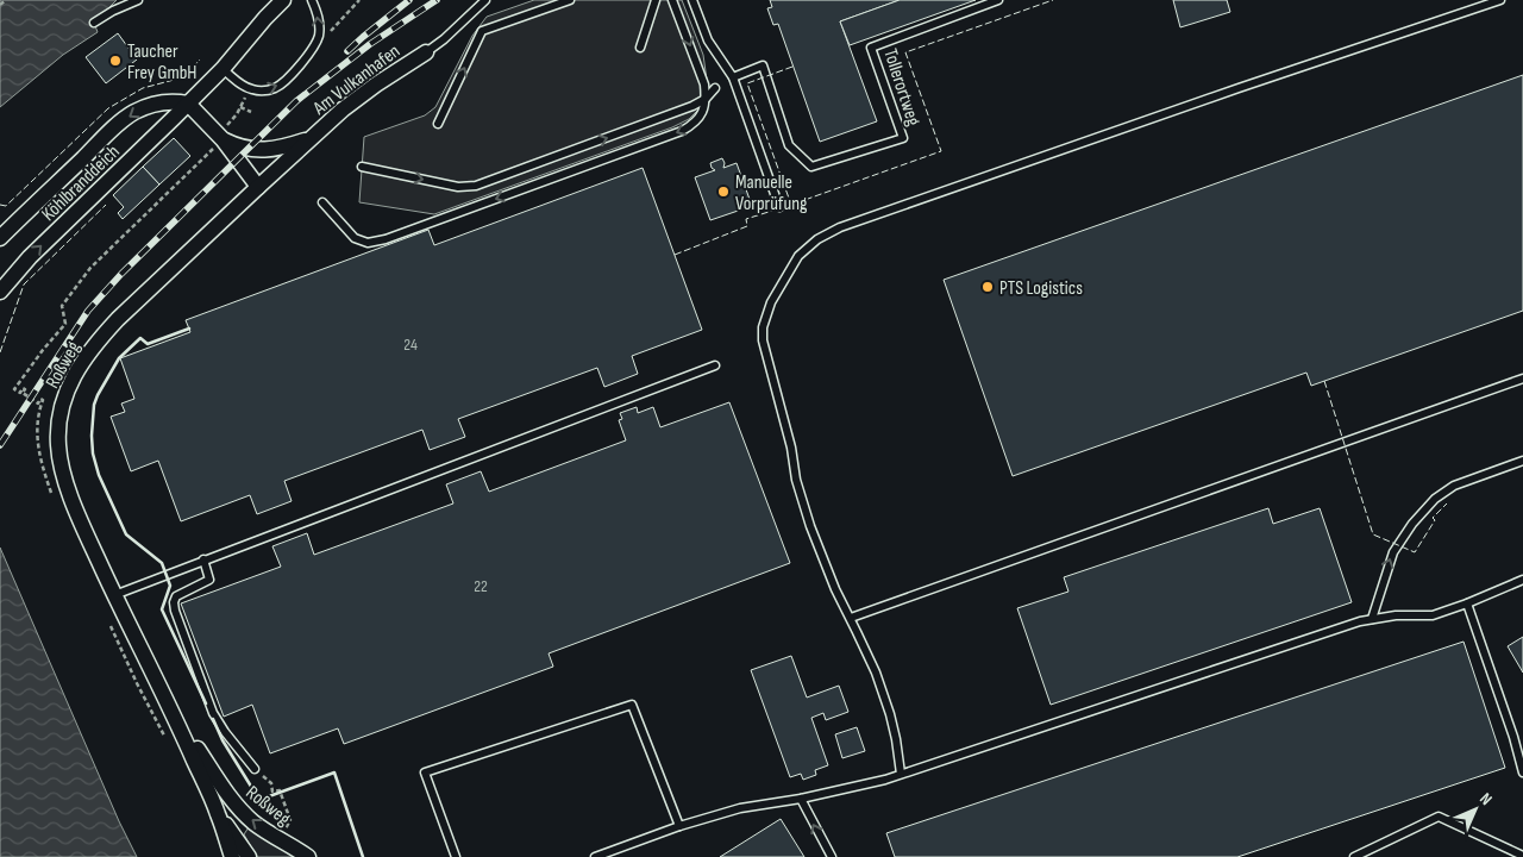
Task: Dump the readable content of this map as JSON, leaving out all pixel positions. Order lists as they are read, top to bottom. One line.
{"streets":{"street":["Am Vulkanhafen","Köhlbranddeich","Roßweg"],"lane":["Tollerortweg"]},"crossings":[["Am Vulkanhafen","Roßweg"]],"places":["Taucher Frey GmbH","Manuelle Vorprüfung","PTS Logistics"],"house_numbers":["24","22"],"north":"top right"}
